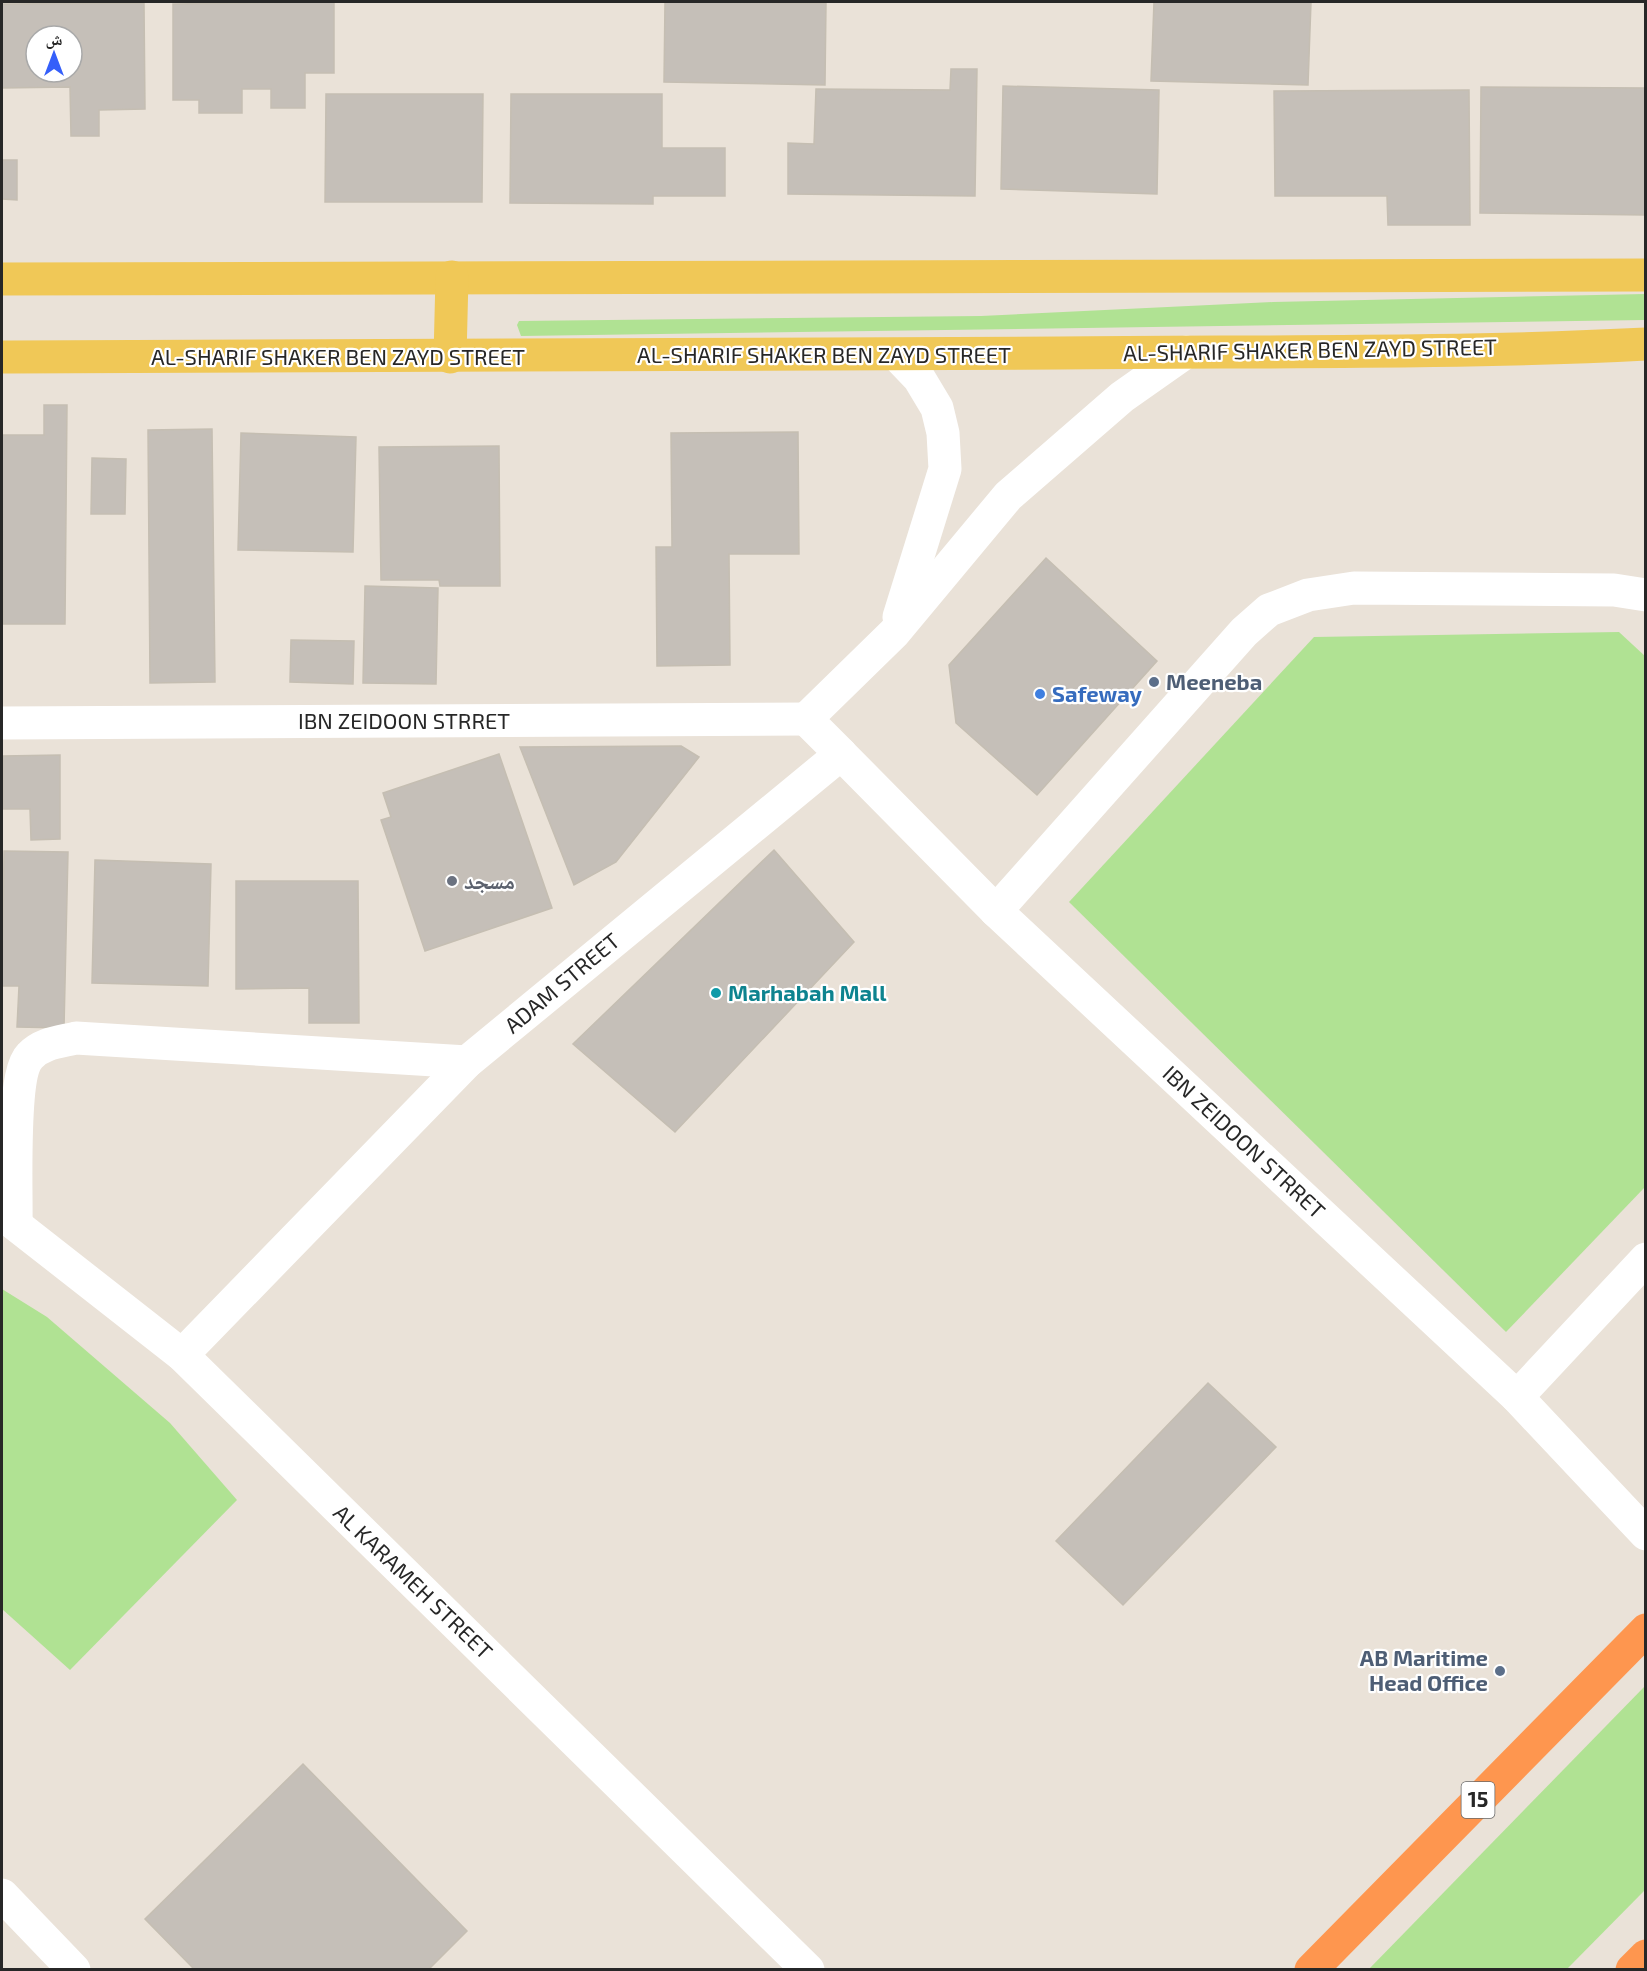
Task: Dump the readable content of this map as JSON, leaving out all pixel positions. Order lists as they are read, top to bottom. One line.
{"streets":{"highway":["15"],"main road":["AL-SHARIF SHAKER BEN ZAYD STREET"],"street":["IBN ZEIDOON STRRET","ADAM STREET","AL KARAMEH STREET"]},"crossings":[["IBN ZEIDOON STRRET","ADAM STREET"],["ADAM STREET","AL KARAMEH STREET"]],"places":["Meeneba","Safeway","مسجد","Marhabah Mall","AB Maritime Head Office"],"north":"top"}
